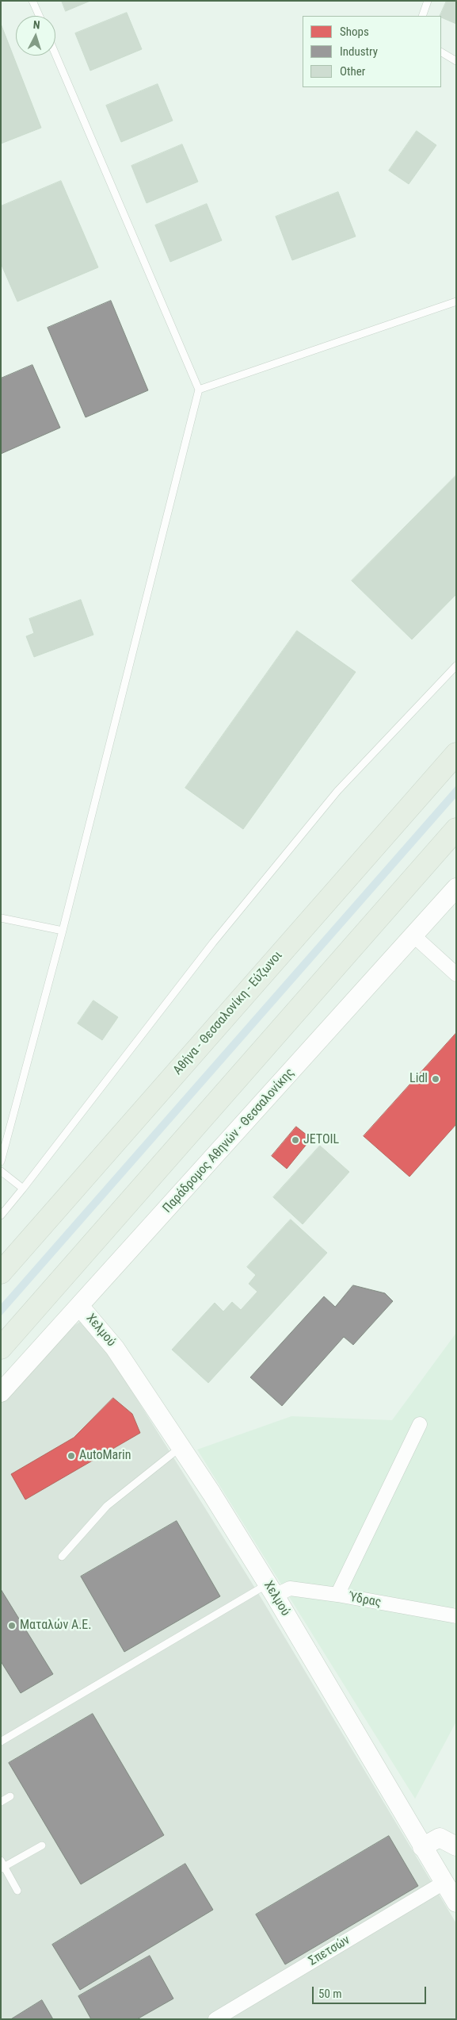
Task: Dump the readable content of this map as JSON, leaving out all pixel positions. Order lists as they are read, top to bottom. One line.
{"streets":{"highway":["Αθήνα - Θεσσαλονίκη - Εύζωνοι"],"street":["Παράδρομος Αθηνών - Θεσσαλονίκης","Χελμού","Ύδρας","Σπετσών"]},"crossings":[["Παράδρομος Αθηνών - Θεσσαλονίκης","Χελμού"],["Χελμού","Ύδρας"],["Χελμού","Σπετσών"]],"places":["Lidl","JETOIL","AutoMarin","Ματαλών Α.Ε."],"legend":["Shops","Industry","Other"],"scale_bar":"50 m","north":"top"}
